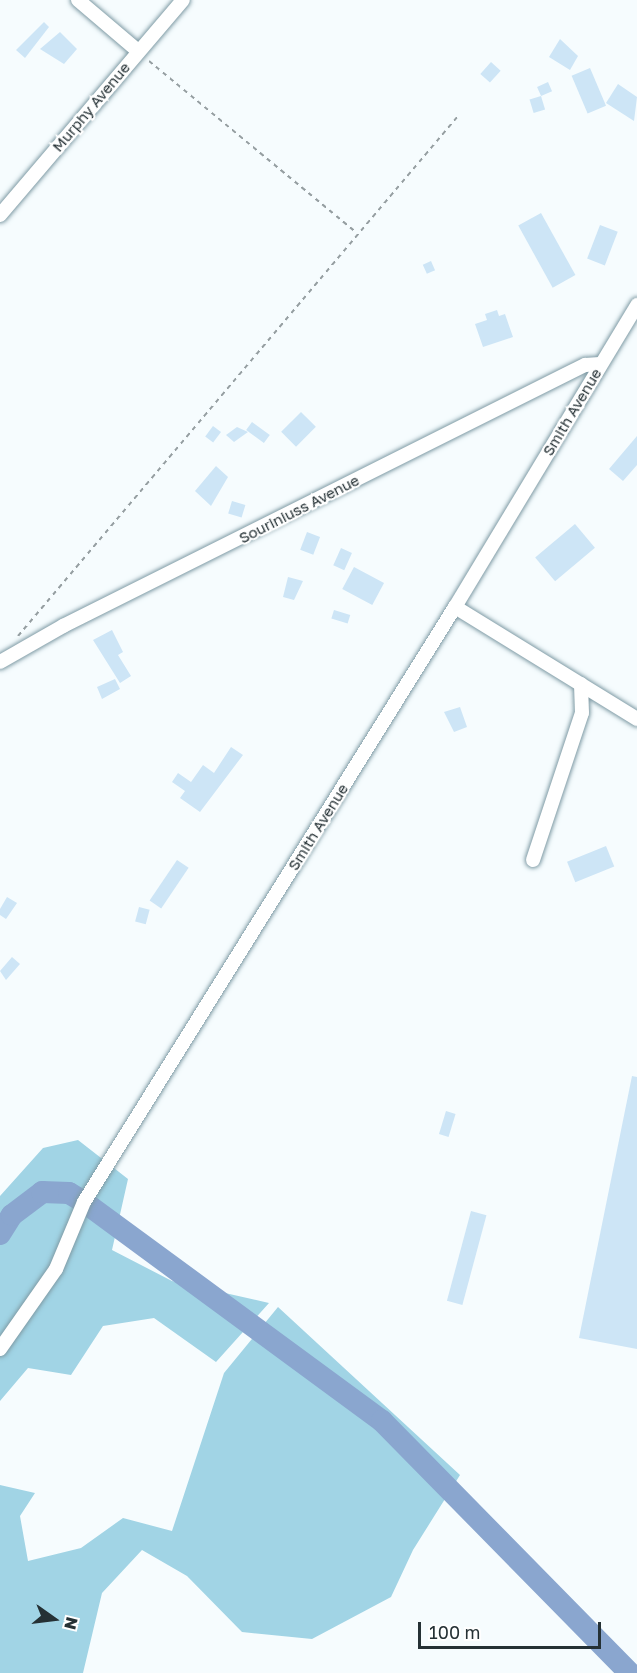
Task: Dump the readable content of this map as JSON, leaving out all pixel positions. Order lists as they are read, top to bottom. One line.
{"streets":{"street":["Murphy Avenue","Smith Avenue","Souriniuss Avenue"]},"crossings":[["Smith Avenue","Souriniuss Avenue"]],"scale_bar":"100 m","north":"right"}
